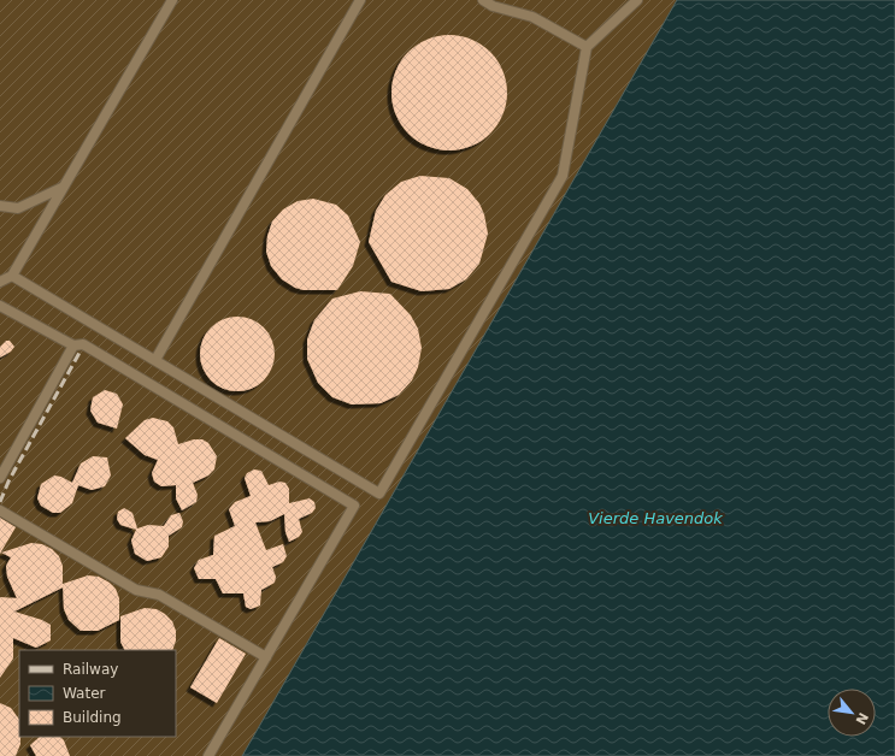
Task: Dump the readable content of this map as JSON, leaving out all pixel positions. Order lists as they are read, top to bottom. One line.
{"water":["Vierde Havendok"],"legend":["Railway","Water","Building"],"north":"bottom right"}
